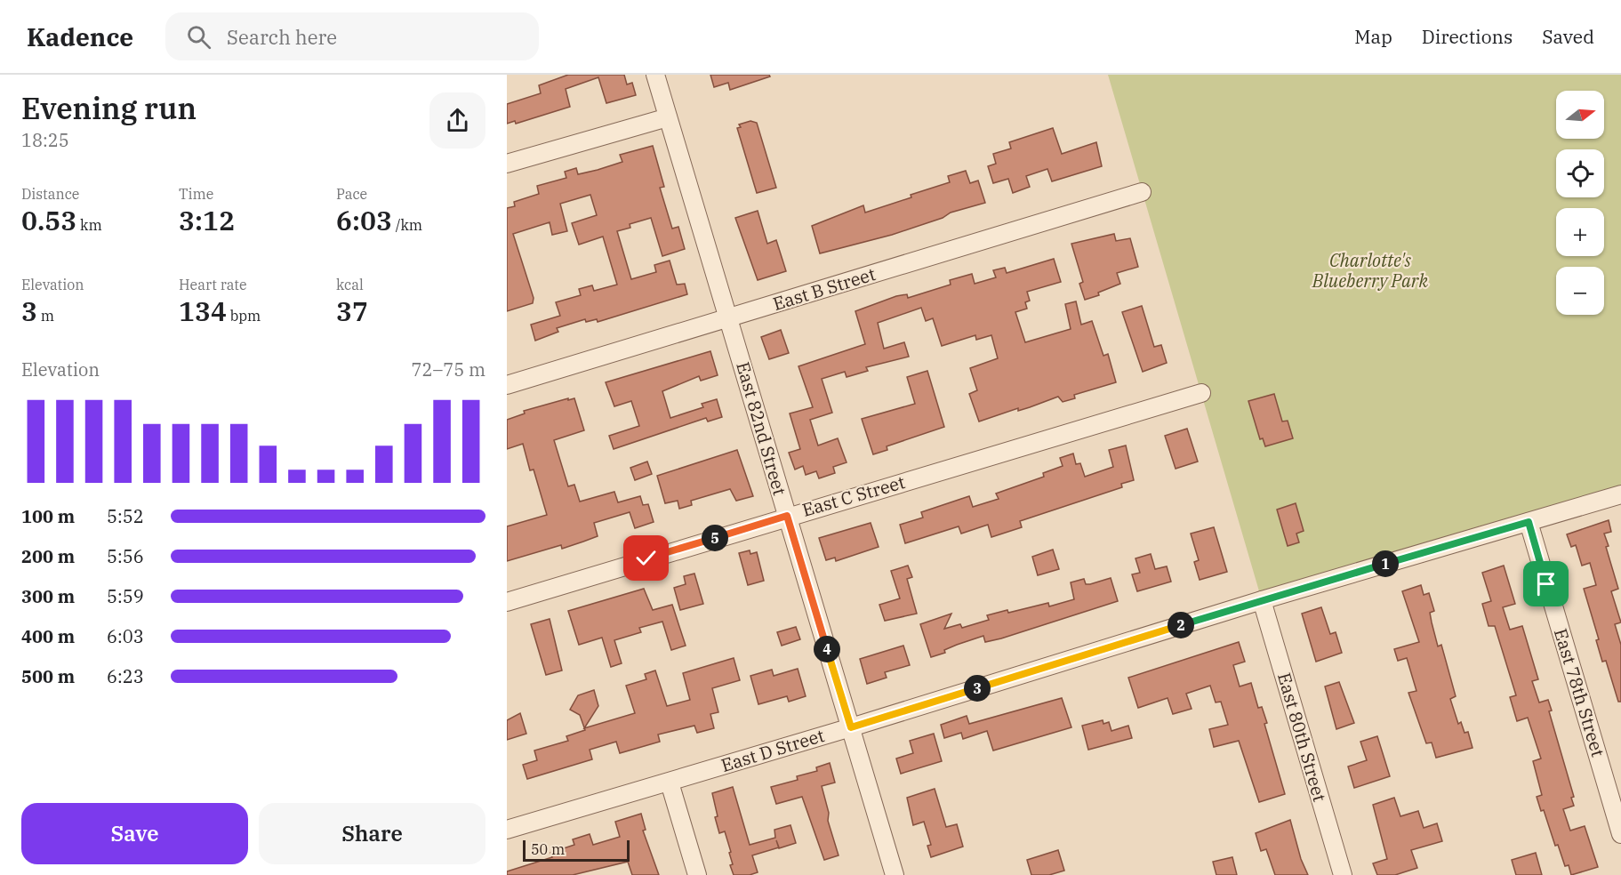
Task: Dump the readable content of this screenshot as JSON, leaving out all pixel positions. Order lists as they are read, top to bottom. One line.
{"streets":{"street":["East B Street","East 82nd Street","East C Street","East 78th Street","East 80th Street","East D Street"]},"crossings":[["East B Street","East 82nd Street"],["East 82nd Street","East C Street"],["East 82nd Street","East D Street"],["East 78th Street","East D Street"],["East 80th Street","East D Street"]],"parks":["Charlotte's Blueberry Park"],"scale_bar":"50 m","north":"right","page":{"header":"Kadence","search":"Search here","nav":["Map","Directions","Saved"],"heading":["Evening run","18:25"],"map_buttons":["+","−"],"stats":[["Distance","0.53 km"],["Time","3:12"],["Pace","6:03 /km"],["Elevation","3 m"],["Heart rate","134 bpm"],["kcal","37"]],"chart":["Elevation","72–75 m"],"list":[{"name":"100 m","note":"5:52"},{"name":"200 m","note":"5:56"},{"name":"300 m","note":"5:59"},{"name":"400 m","note":"6:03"},{"name":"500 m","note":"6:23"}],"pins":["5","1","2","4","3"],"buttons":["Save","Share"],"scale":"50 m"}}
